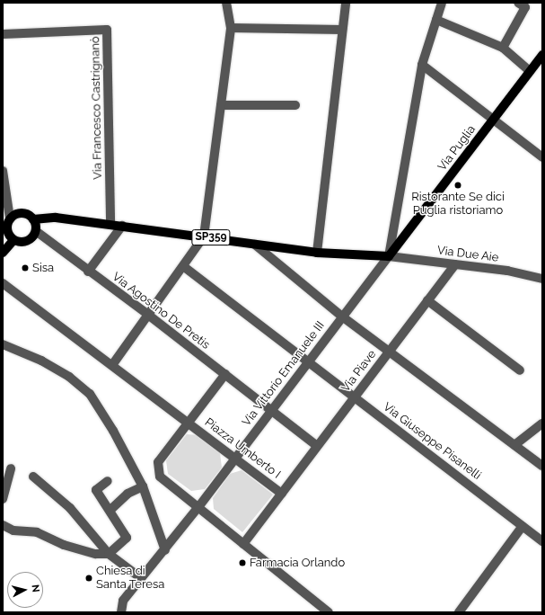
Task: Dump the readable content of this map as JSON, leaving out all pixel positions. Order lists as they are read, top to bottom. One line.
{"streets":{"main road":["Via Puglia","SP359"],"street":["Via Francesco Castrignanò","Via Due Aie","Via Agostino De Pretis","Via Piave","Via Vittorio Emanuele III","Via Giuseppe Pisanelli","Piazza Umberto I"]},"crossings":[["Via Francesco Castrignanò","SP359"],["Via Puglia","SP359"],["Via Puglia","Via Due Aie"],["Via Puglia","Via Vittorio Emanuele III"],["SP359","Via Due Aie"],["SP359","Via Agostino De Pretis"],["SP359","Via Vittorio Emanuele III"],["Via Due Aie","Via Piave"],["Via Due Aie","Via Vittorio Emanuele III"],["Via Agostino De Pretis","Via Piave"],["Via Agostino De Pretis","Via Vittorio Emanuele III"],["Via Piave","Via Giuseppe Pisanelli"],["Via Piave","Piazza Umberto I"],["Via Vittorio Emanuele III","Via Giuseppe Pisanelli"],["Via Vittorio Emanuele III","Piazza Umberto I"]],"places":["Ristorante Se dici Puglia ristoriamo","Sisa","Farmacia Orlando","Chiesa di Santa Teresa"],"north":"right"}
